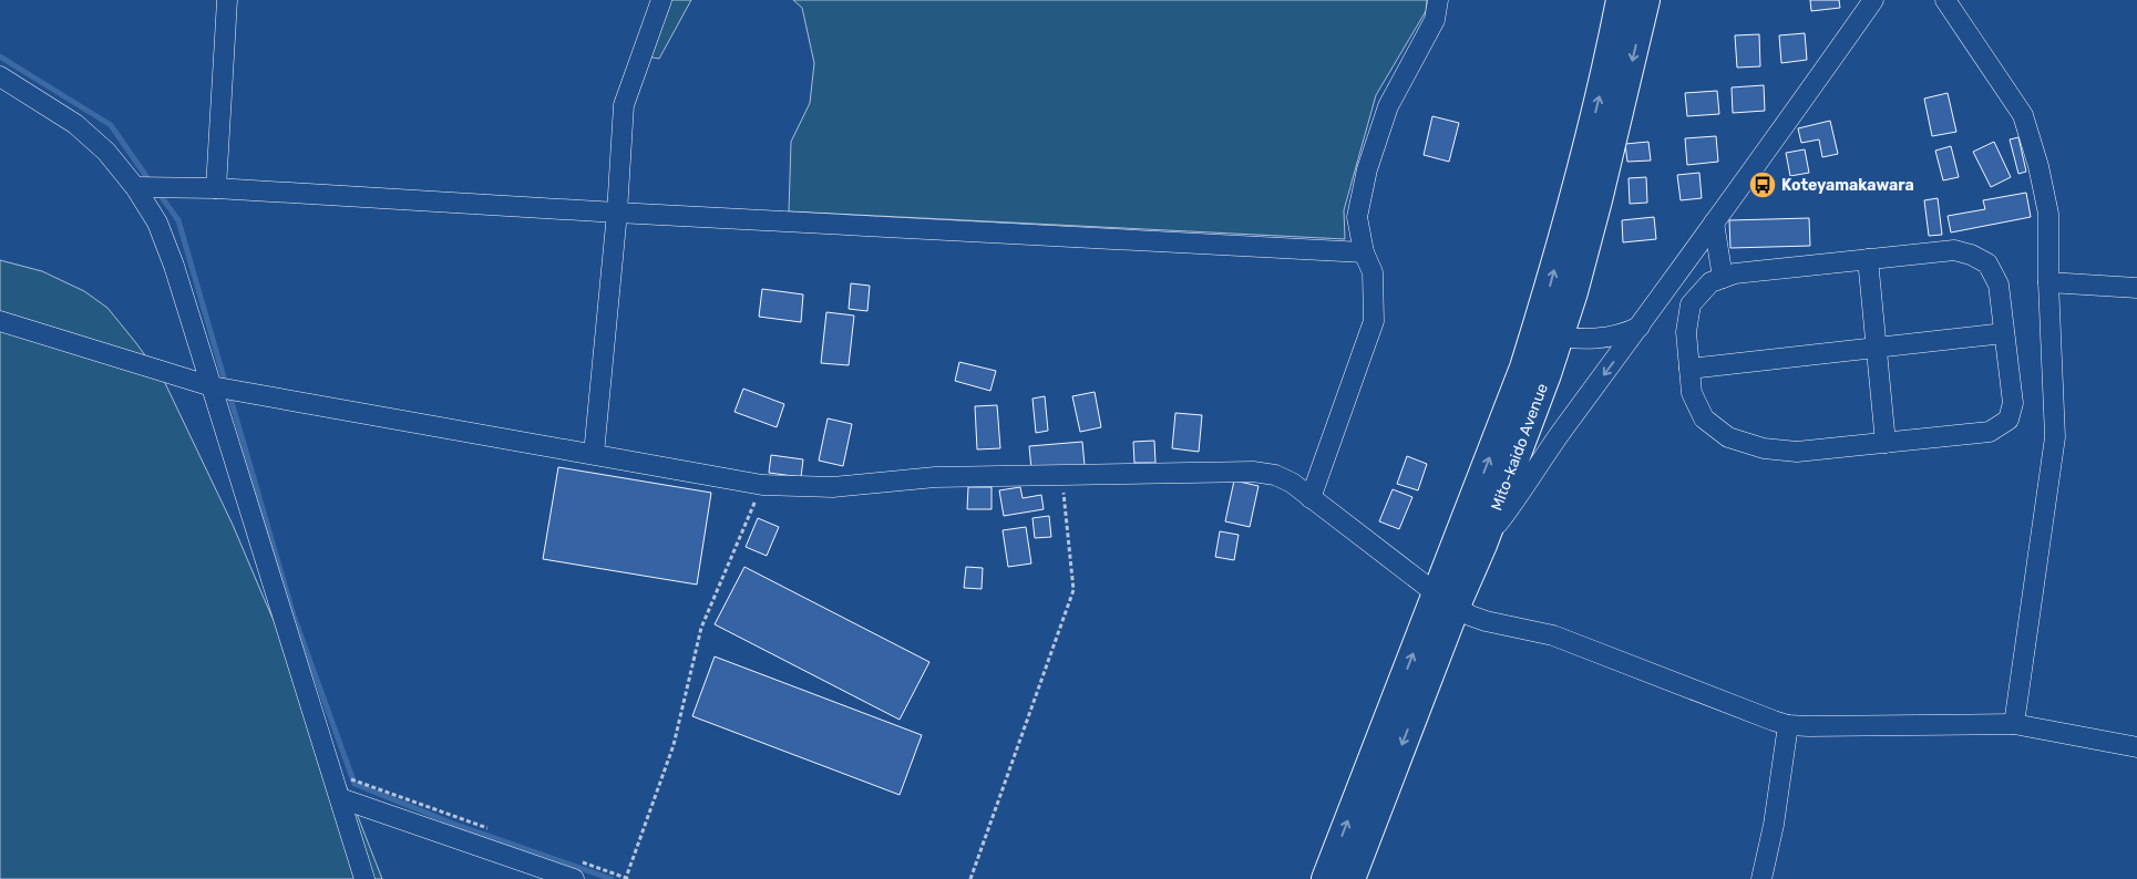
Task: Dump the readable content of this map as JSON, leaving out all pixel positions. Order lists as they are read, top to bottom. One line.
{"streets":{"highway":["Mito-kaido Avenue"]},"places":{"bus stop":["Koteyamakawara"]}}
